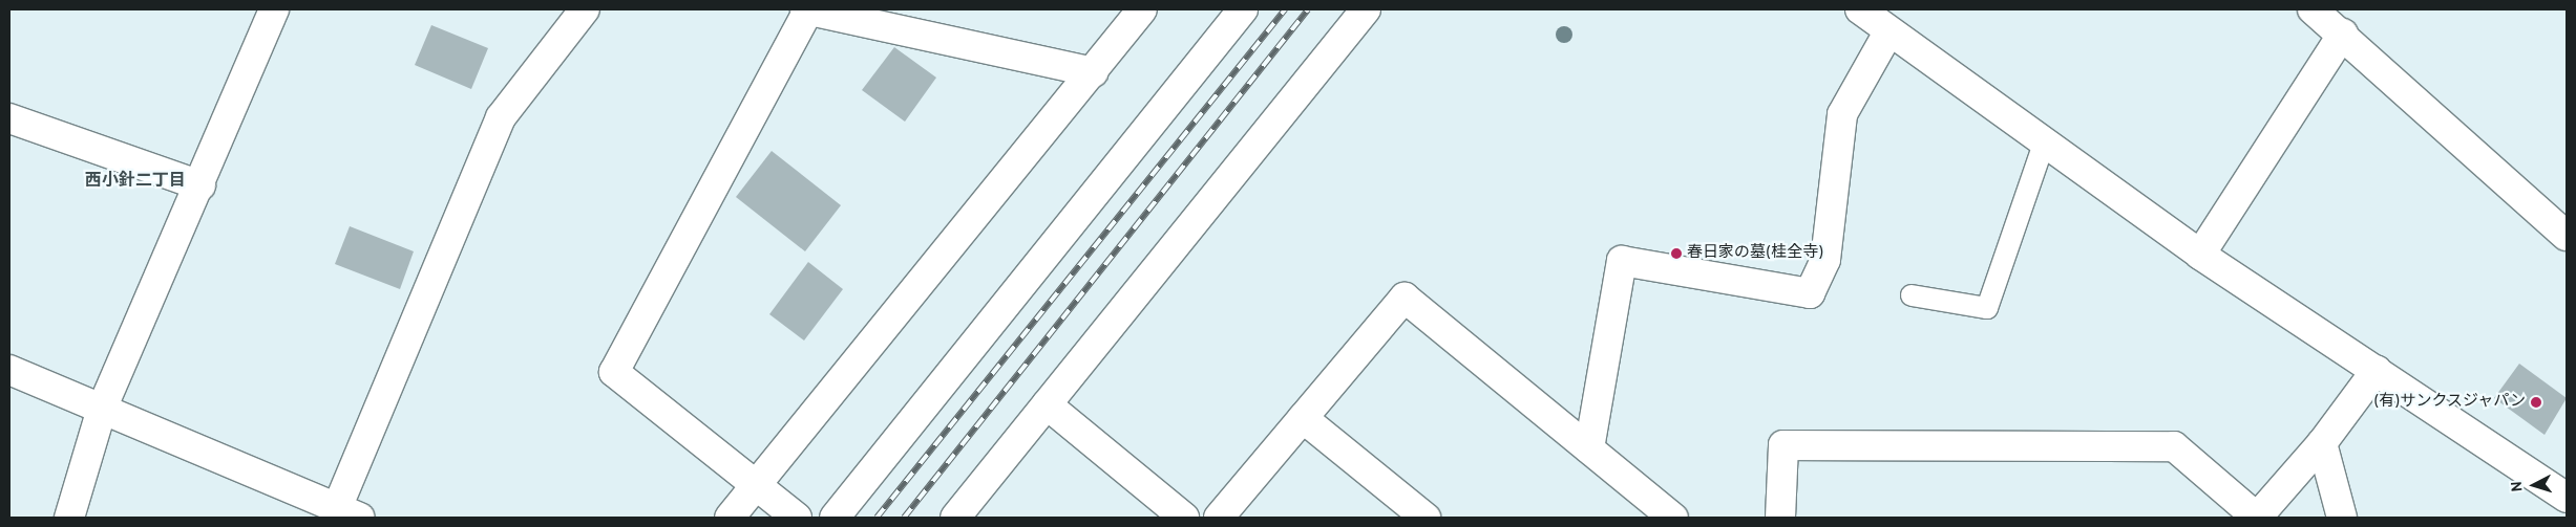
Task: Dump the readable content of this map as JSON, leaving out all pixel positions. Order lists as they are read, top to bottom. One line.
{"districts":["西小針二丁目"],"places":["春日家の墓(桂全寺)","(有)サンクスジャパン"],"north":"left"}
